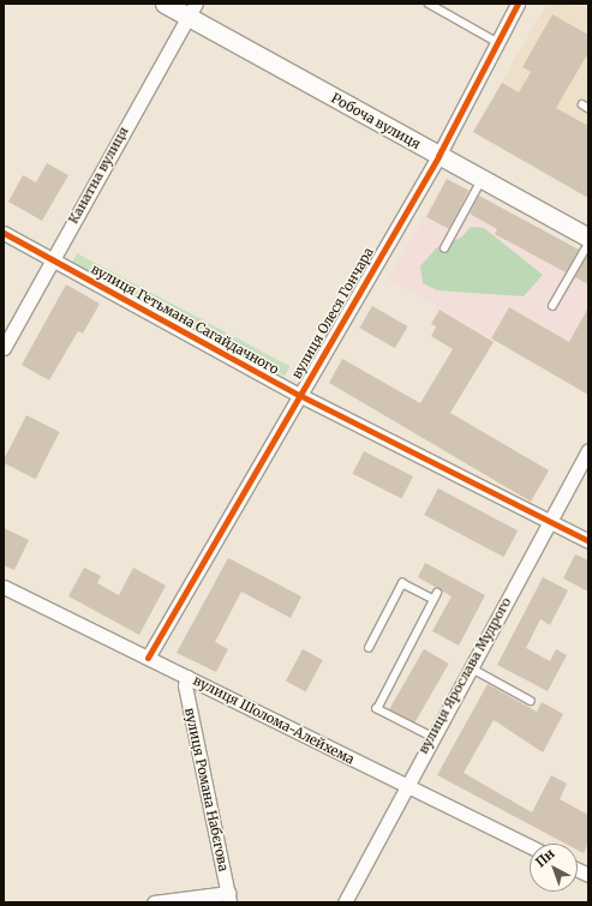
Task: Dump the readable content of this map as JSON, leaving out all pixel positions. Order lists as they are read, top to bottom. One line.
{"streets":{"street":["Робоча вулиця","Канатна вулиця","вулиця Олеся Гончара","вулиця Гетьмана Сагайдачного","вулиця Ярослава Мудрого","вулиця Шолома-Алейхема","вулиця Романа Набєгова"]},"crossings":[["Робоча вулиця","Канатна вулиця"],["Робоча вулиця","вулиця Олеся Гончара"],["Канатна вулиця","вулиця Гетьмана Сагайдачного"],["вулиця Олеся Гончара","вулиця Гетьмана Сагайдачного"],["вулиця Олеся Гончара","вулиця Шолома-Алейхема"],["вулиця Гетьмана Сагайдачного","вулиця Ярослава Мудрого"],["вулиця Ярослава Мудрого","вулиця Шолома-Алейхема"],["вулиця Шолома-Алейхема","вулиця Романа Набєгова"]],"north":"top left"}
